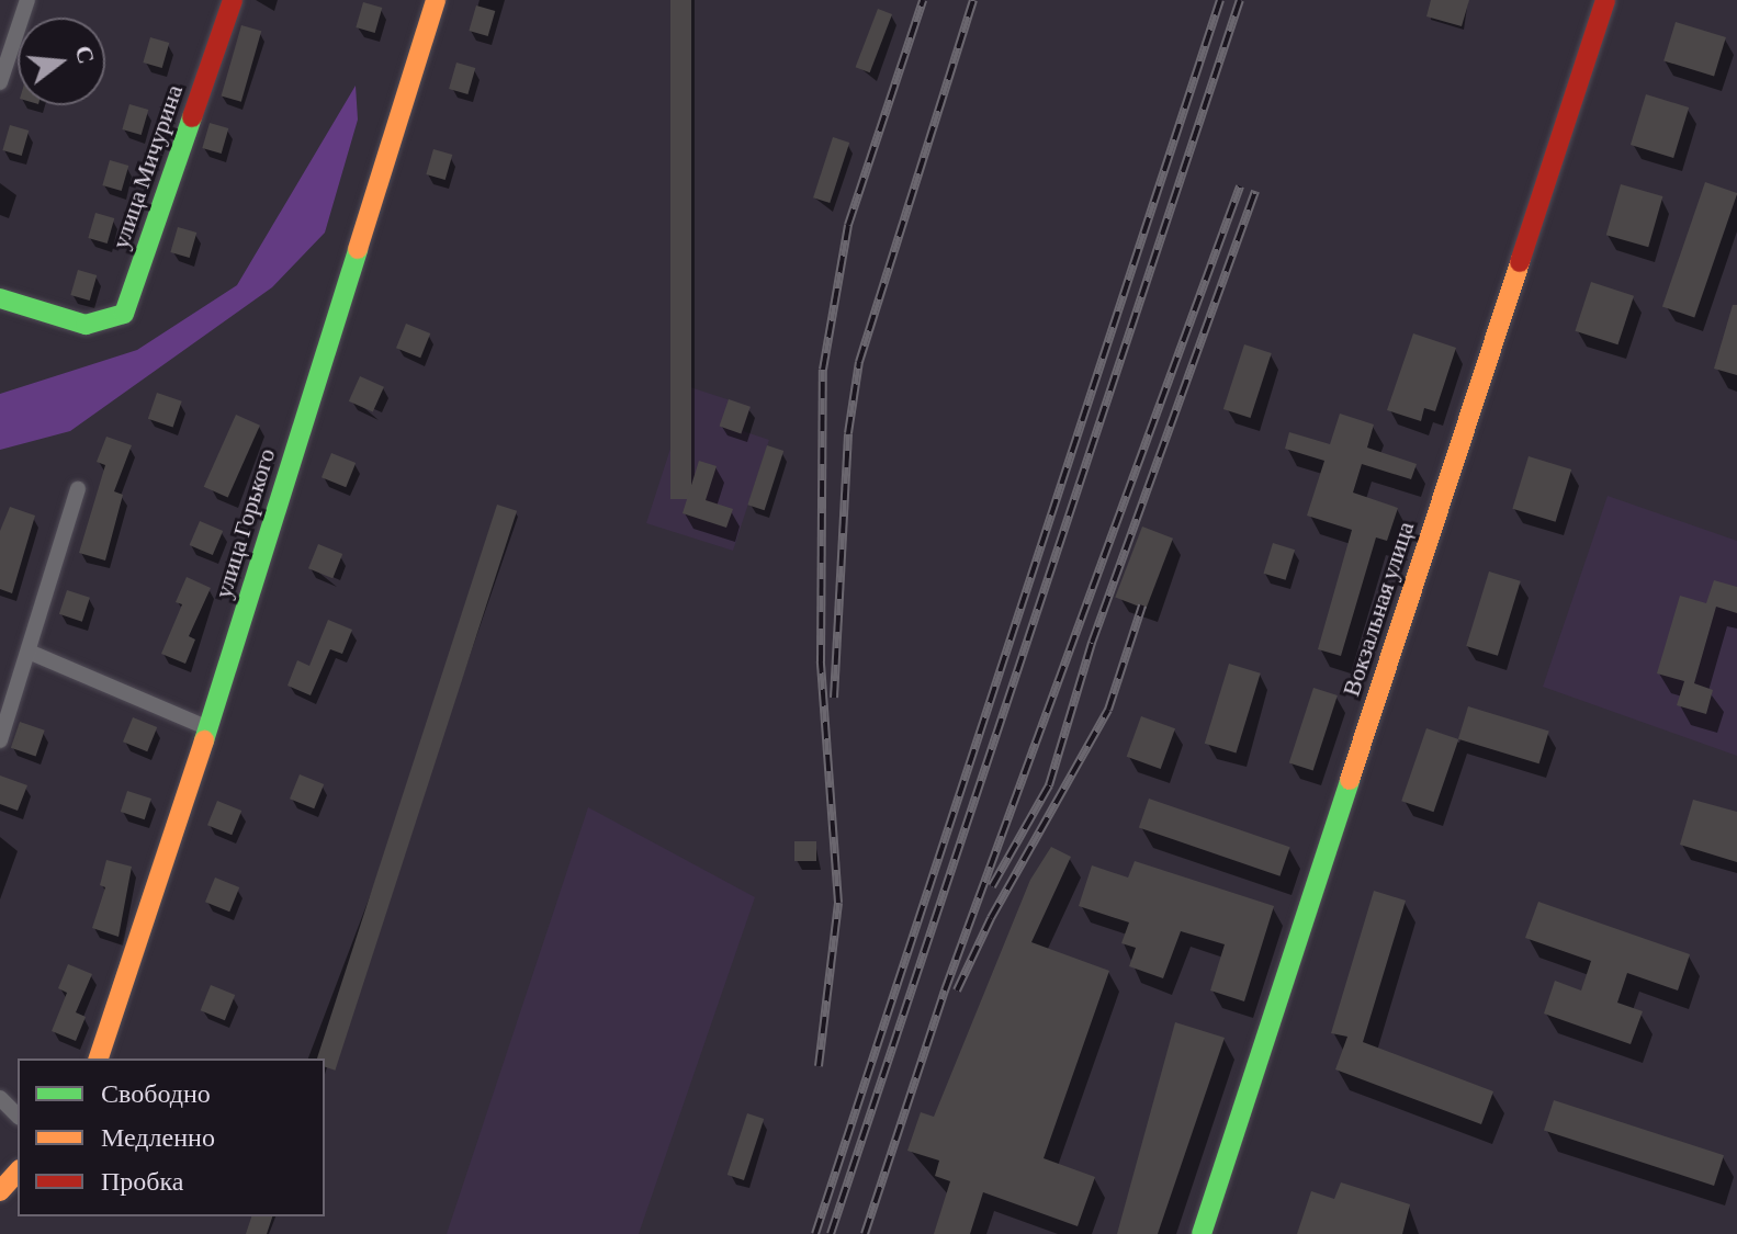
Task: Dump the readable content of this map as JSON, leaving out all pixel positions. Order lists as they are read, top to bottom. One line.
{"streets":{"main road":["улица Мичурина","улица Горького","Вокзальная улица"]},"legend":["Свободно","Медленно","Пробка"],"north":"right"}
